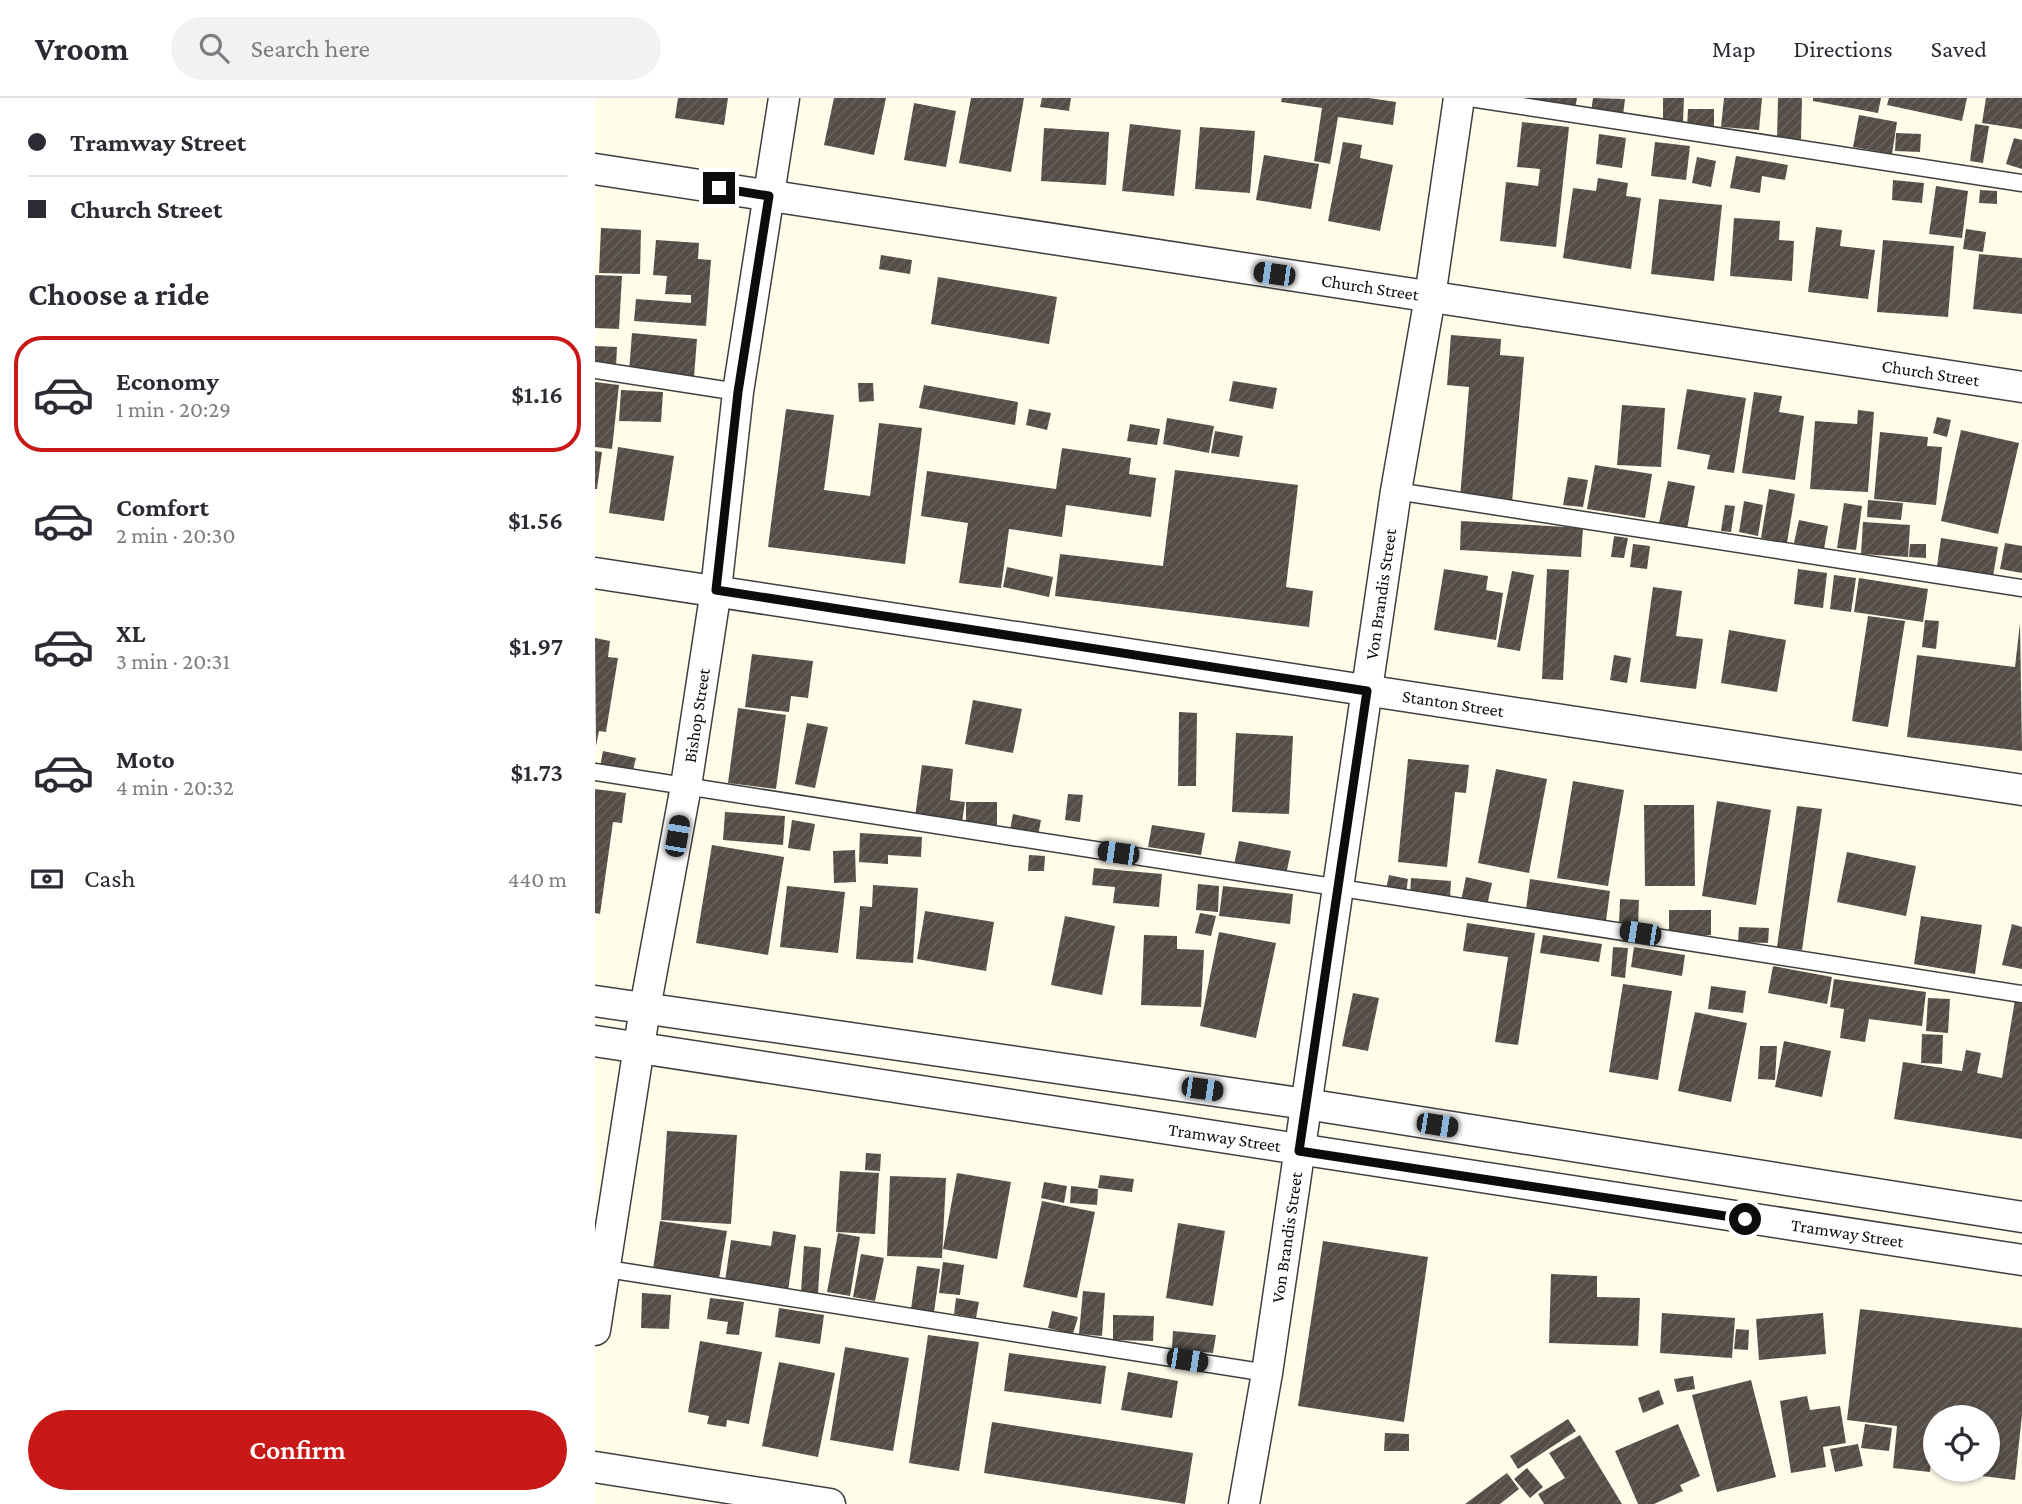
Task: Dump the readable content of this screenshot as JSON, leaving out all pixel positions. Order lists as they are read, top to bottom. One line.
{"streets":{"street":["Church Street","Von Brandis Street","Stanton Street","Bishop Street","Tramway Street"]},"crossings":[["Church Street","Von Brandis Street"],["Church Street","Bishop Street"],["Von Brandis Street","Stanton Street"],["Von Brandis Street","Tramway Street"],["Stanton Street","Bishop Street"],["Bishop Street","Tramway Street"]],"page":{"header":"Vroom","search":"Search here","nav":["Map","Directions","Saved"],"banner":["Tramway Street","Church Street"],"heading":"Choose a ride","list":[{"name":"Economy","note":"1 min · 20:29","value":"$1.16"},{"name":"Comfort","note":"2 min · 20:30","value":"$1.56"},{"name":"XL","note":"3 min · 20:31","value":"$1.97"},{"name":"Moto","note":"4 min · 20:32","value":"$1.73"}],"pay":["Cash","440 m"],"buttons":"Confirm"}}
